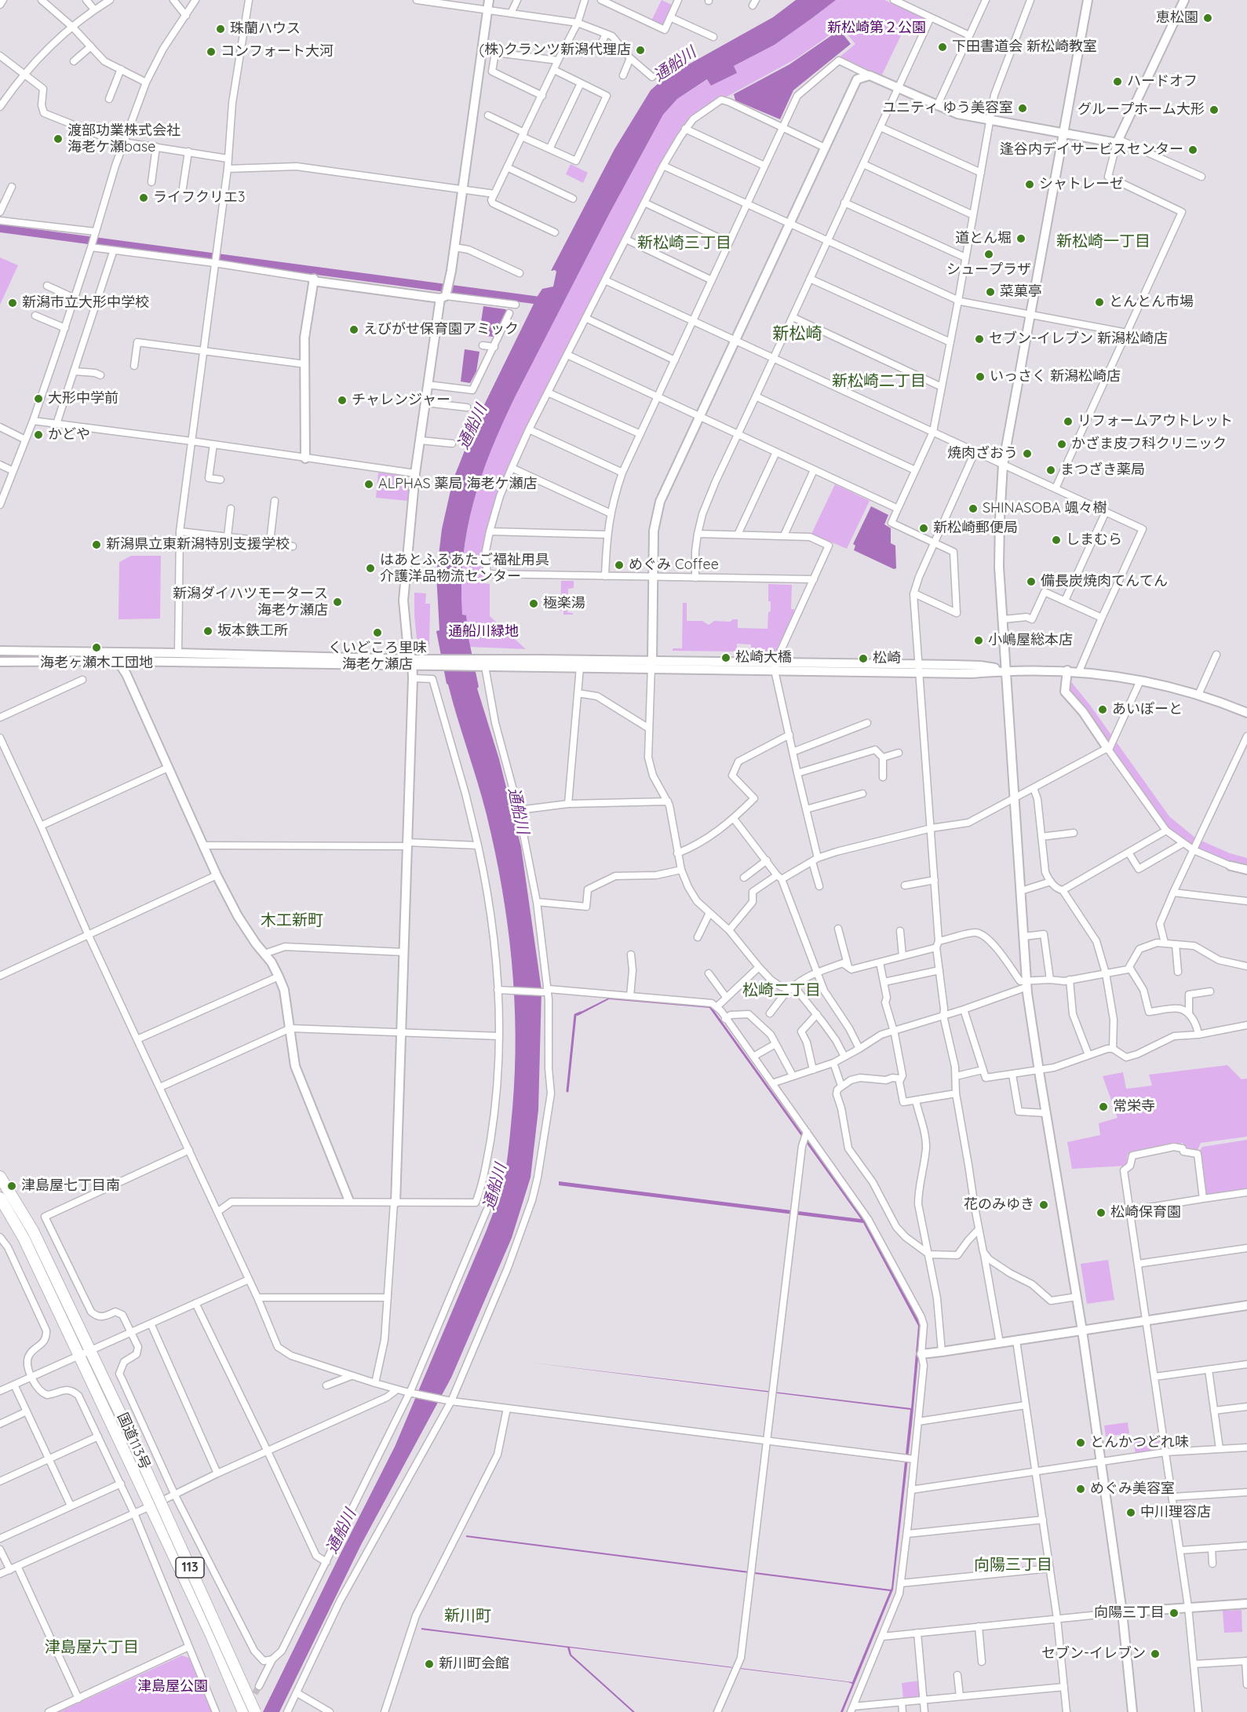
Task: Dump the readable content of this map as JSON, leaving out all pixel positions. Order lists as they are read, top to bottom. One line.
{"streets":{"highway":["国道113号","113"]},"districts":["新松崎一丁目","新松崎三丁目","新松崎","新松崎二丁目","木工新町","松崎二丁目","向陽三丁目","新川町","津島屋六丁目"],"water":["通船川"],"parks":["新松崎第２公園","通船川緑地","津島屋公園"],"places":["恵松園","珠蘭ハウス","下田書道会 新松崎教室","(株)クランツ新潟代理店","コンフォート大河","ハードオフ","ユニティ ゆう美容室","グループホーム大形","渡部功業株式会社 海老ケ瀬base","逢谷内デイサービスセンター","シャトレーゼ","ライフクリエ3","道とん堀","シュープラザ","菜菓亭","とんとん市場","新潟市立大形中学校","えびがせ保育園アミック","セブン-イレブン 新潟松崎店","いっさく 新潟松崎店","大形中学前","チャレンジャー","リフォームアウトレット","かどや","かざま皮フ科クリニック","焼肉ざおう","まつざき薬局","ALPHAS 薬局 海老ケ瀬店","SHINASOBA 颯々樹","新松崎郵便局","しまむら","新潟県立東新潟特別支援学校","めぐみ Coffee","はあとふるあたご福祉用具 介護洋品物流センター","備長炭焼肉てんてん","新潟ダイハツモータース 海老ケ瀬店","極楽湯","坂本鉄工所","くいどころ里味 海老ケ瀬店","小嶋屋総本店","海老ヶ瀬木工団地","松崎大橋","松崎","あいぽーと","常栄寺","津島屋七丁目南","花のみゆき","松崎保育園","とんかつどれ味","めぐみ美容室","中川理容店","向陽三丁目","セブン-イレブン","新川町会館"]}
